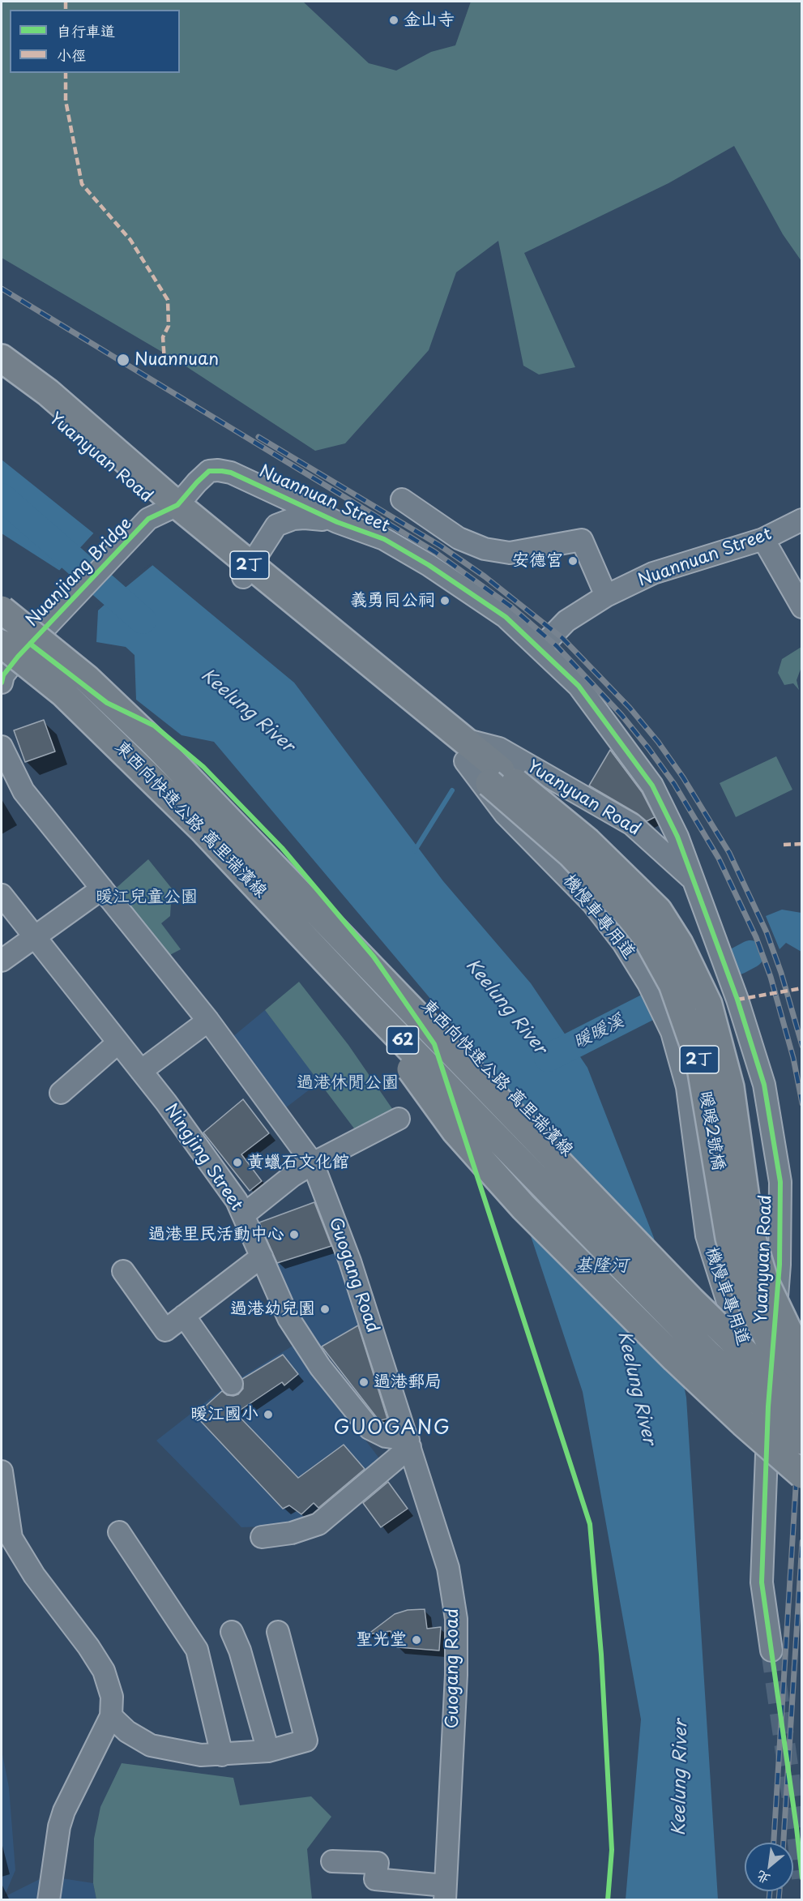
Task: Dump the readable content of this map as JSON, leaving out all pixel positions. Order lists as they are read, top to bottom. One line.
{"streets":{"main road":["Yuanyuan Road","2丁","東西向快速公路 萬里瑞濱線","62","暖暖2號橋"],"street":["Nuannuan Street","Nuanjiang Bridge","機慢車專用道","Ningjing Street","Guogang Road"]},"crossings":[["Yuanyuan Road","Nuannuan Street"],["Yuanyuan Road","Nuanjiang Bridge"],["Yuanyuan Road","機慢車專用道"],["Yuanyuan Road","暖暖2號橋"],["Nuannuan Street","Nuanjiang Bridge"],["Ningjing Street","Guogang Road"]],"districts":["GUOGANG"],"water":["Keelung River","暖暖溪","基隆河"],"parks":["暖江兒童公園","過港休閒公園"],"places":["金山寺","Nuannuan","安德宮","義勇同公祠","黃蠟石文化館","過港里民活動中心","過港幼兒園","過港郵局","暖江國小","聖光堂"],"legend":["自行車道","小徑"],"north":"bottom left"}
